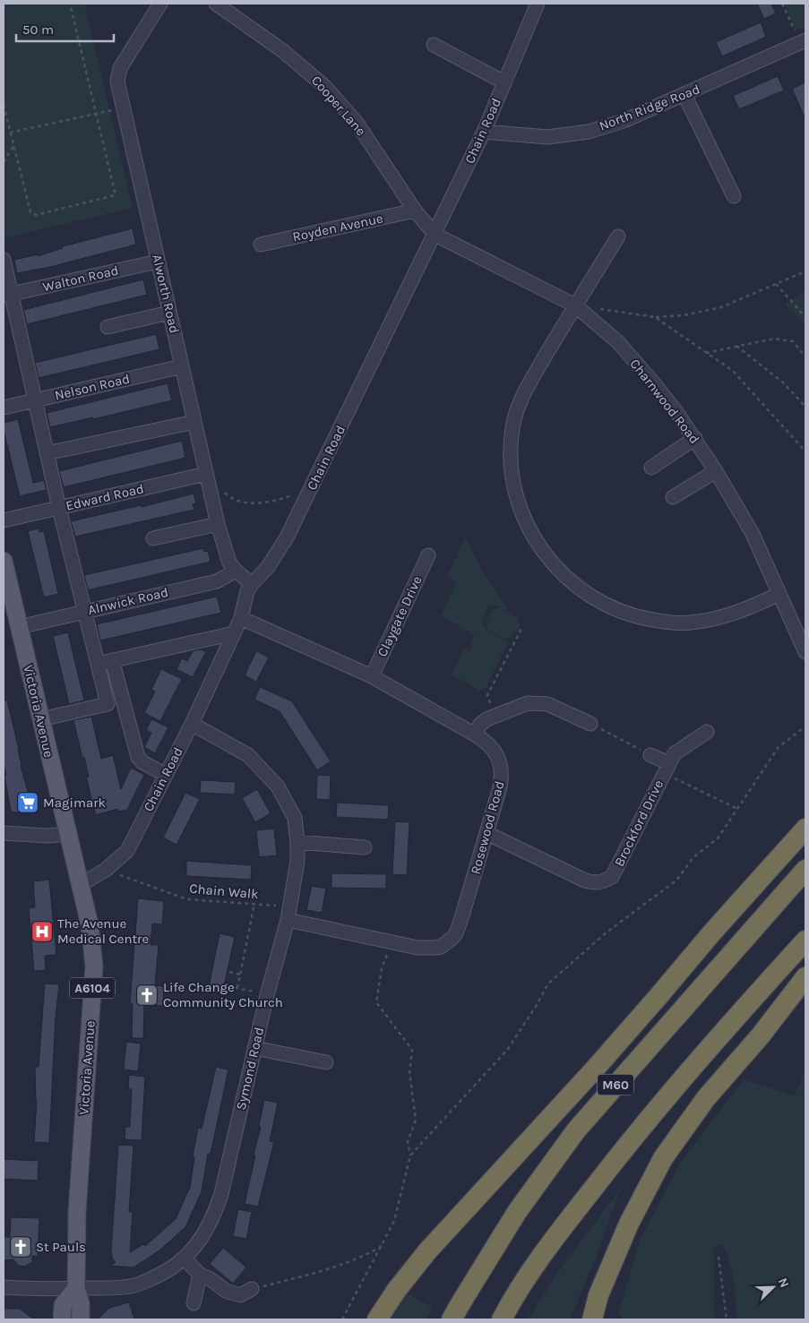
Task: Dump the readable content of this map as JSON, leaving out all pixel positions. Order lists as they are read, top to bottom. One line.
{"streets":{"highway":["M60"],"main road":["Victoria Avenue","A6104"],"street":["Cooper Lane","North Ridge Road","Chain Road","Royden Avenue","Walton Road","Alworth Road","Nelson Road","Charnwood Road","Edward Road","Alnwick Road","Claygate Drive","Brockford Drive","Rosewood Road","Symond Road"],"path":["Chain Walk"]},"crossings":[["Cooper Lane","Chain Road"],["Cooper Lane","Royden Avenue"],["Cooper Lane","Charnwood Road"],["North Ridge Road","Chain Road"],["Chain Road","Alworth Road"],["Chain Road","Charnwood Road"],["Chain Road","Victoria Avenue"],["Chain Road","Rosewood Road"],["Chain Road","Chain Walk"],["Chain Road","Symond Road"],["Walton Road","Alworth Road"],["Alworth Road","Nelson Road"],["Alworth Road","Edward Road"],["Alworth Road","Alnwick Road"],["Alnwick Road","Victoria Avenue"],["Claygate Drive","Rosewood Road"],["Victoria Avenue","Symond Road"],["Brockford Drive","Rosewood Road"],["Rosewood Road","Symond Road"],["Chain Walk","Symond Road"]],"places":{"supermarket":["Magimark"],"hospital":["The Avenue Medical Centre"],"church":["Life Change Community Church","St Pauls"]},"scale_bar":"50 m","north":"top right"}
